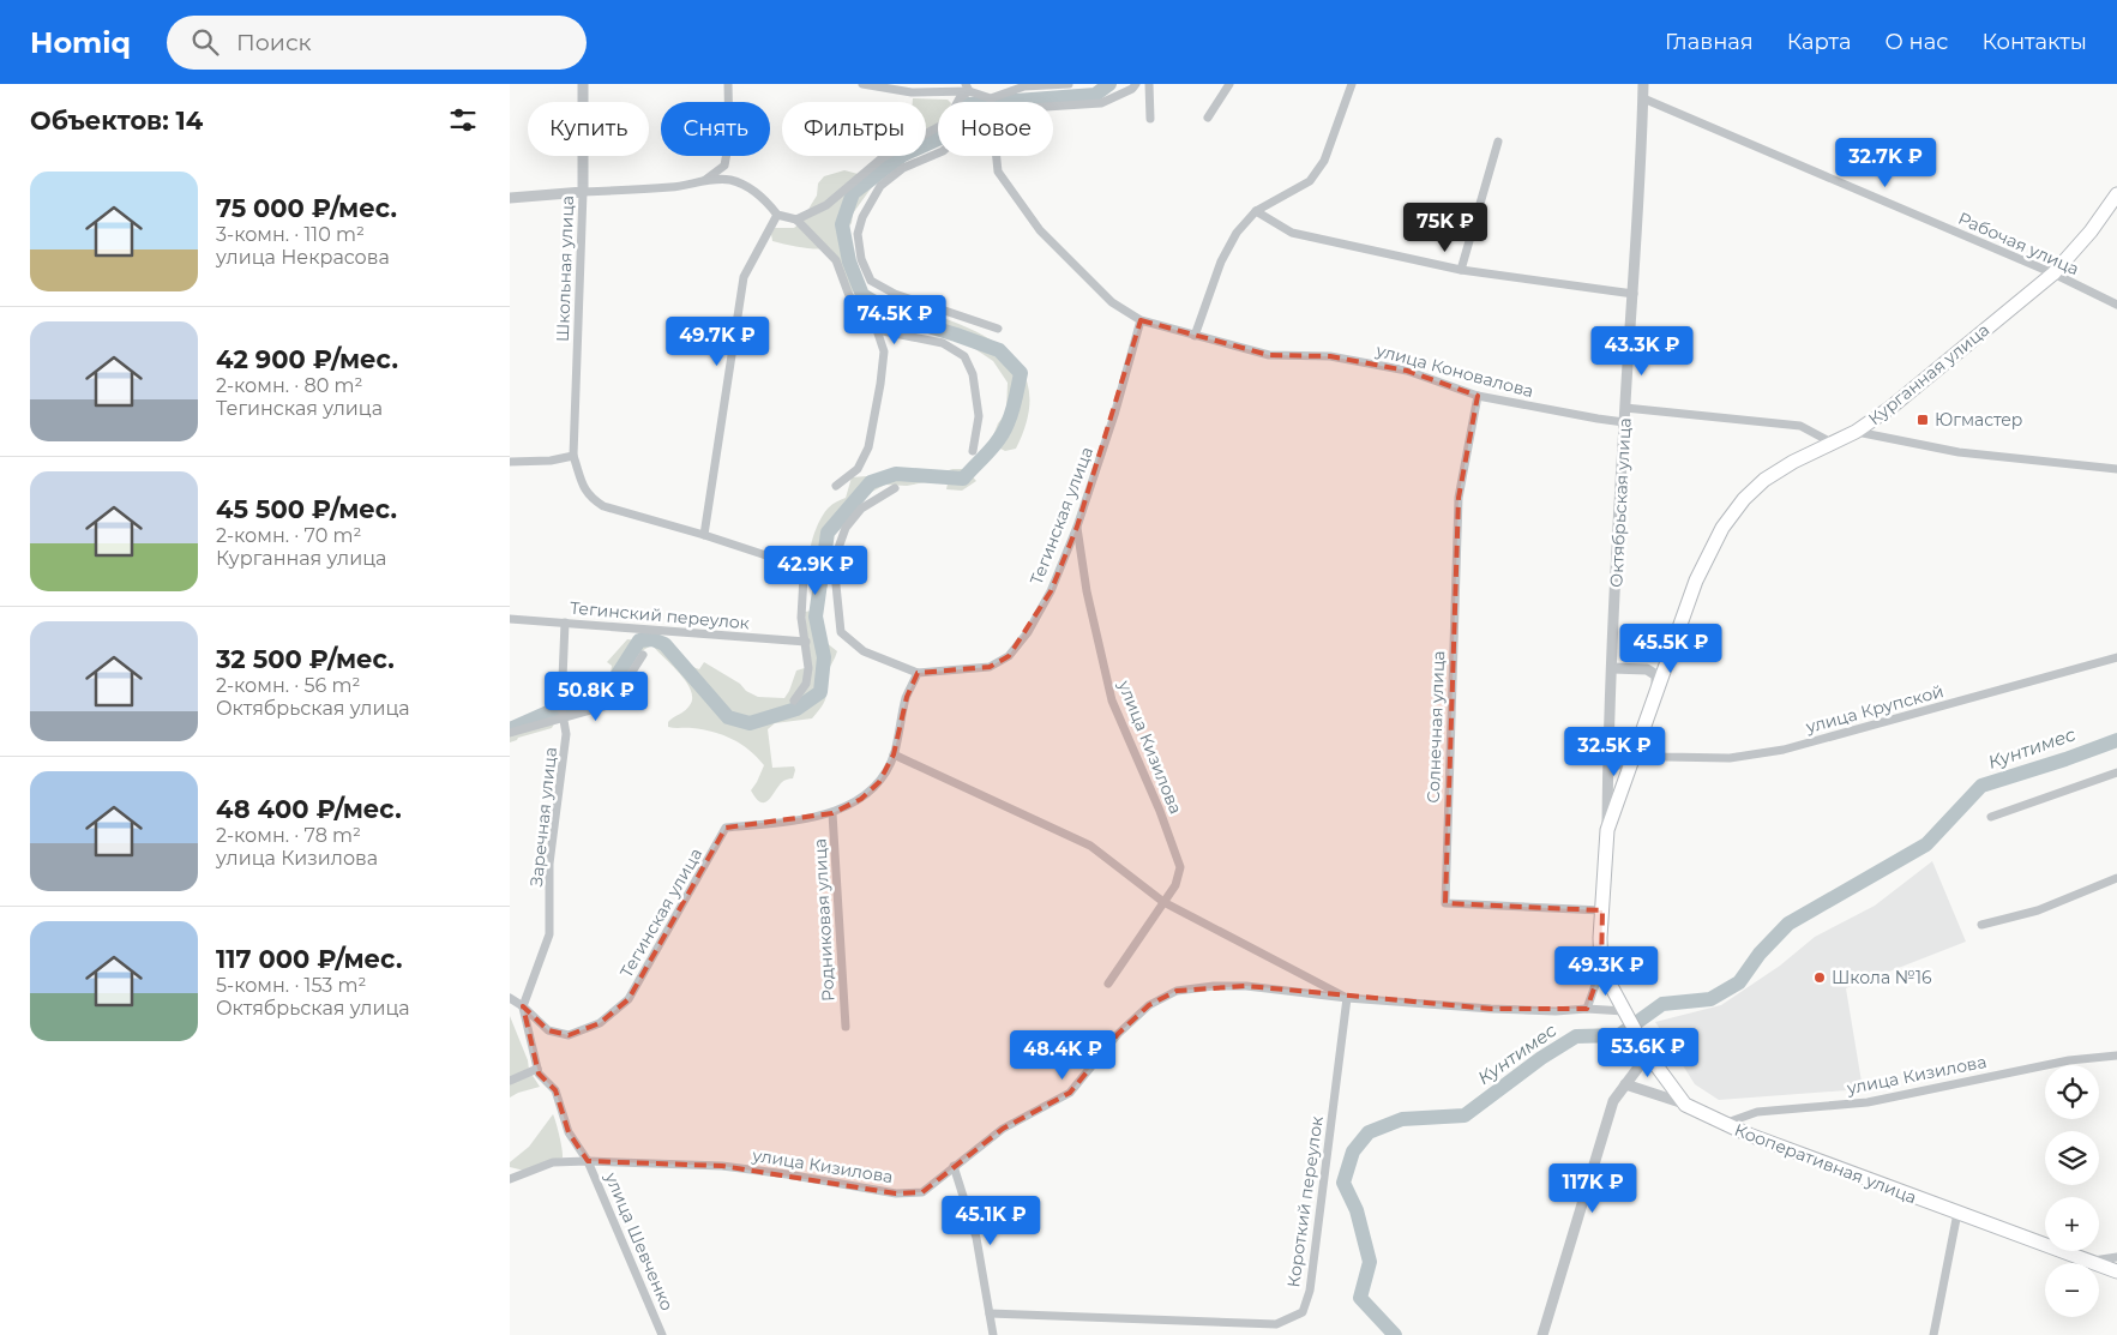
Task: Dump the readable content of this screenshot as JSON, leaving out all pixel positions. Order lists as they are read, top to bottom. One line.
{"streets":{"main road":["Курганная улица","Октябрьская улица","Кооперативная улица"],"street":["Рабочая улица","Школьная улица","улица Коновалова","Тегинская улица","Тегинский переулок","улица Крупской","Солнечная улица","улица Кизилова","Заречная улица","Родниковая улица","Короткий переулок","улица Шевченко"]},"crossings":[["Рабочая улица","Курганная улица"],["Рабочая улица","Октябрьская улица"],["Школьная улица","Тегинский переулок"],["улица Коновалова","Октябрьская улица"],["улица Коновалова","Тегинская улица"],["улица Коновалова","Солнечная улица"],["Курганная улица","Октябрьская улица"],["Курганная улица","улица Крупской"],["Октябрьская улица","Солнечная улица"],["Октябрьская улица","улица Кизилова"],["Октябрьская улица","Кооперативная улица"],["Тегинская улица","улица Кизилова"],["Тегинская улица","Заречная улица"],["Тегинская улица","Родниковая улица"],["Тегинский переулок","Заречная улица"],["улица Кизилова","Кооперативная улица"],["улица Кизилова","Короткий переулок"],["улица Кизилова","улица Шевченко"]],"water":["Кунтимес"],"places":{"transit":["Югмастер"],"other":["Школа №16"]},"page":{"header":"Homiq","search":"Поиск","nav":["Главная","Карта","О нас","Контакты"],"heading":"Объектов: 14","chip":["Купить","Снять","Фильтры","Новое"],"price":["32.7K ₽","75K ₽","74.5K ₽","49.7K ₽","43.3K ₽","42.9K ₽","45.5K ₽","50.8K ₽","32.5K ₽","49.3K ₽","53.6K ₽","48.4K ₽","117K ₽","45.1K ₽"],"list":[{"name":"75 000 ₽/мес.","note":"3-комн. · 110 m² · улица Некрасова"},{"name":"42 900 ₽/мес.","note":"2-комн. · 80 m² · Тегинская улица"},{"name":"45 500 ₽/мес.","note":"2-комн. · 70 m² · Курганная улица"},{"name":"32 500 ₽/мес.","note":"2-комн. · 56 m² · Октябрьская улица"},{"name":"48 400 ₽/мес.","note":"2-комн. · 78 m² · улица Кизилова"},{"name":"117 000 ₽/мес.","note":"5-комн. · 153 m² · Октябрьская улица"}],"map_buttons":["+","−"]}}
